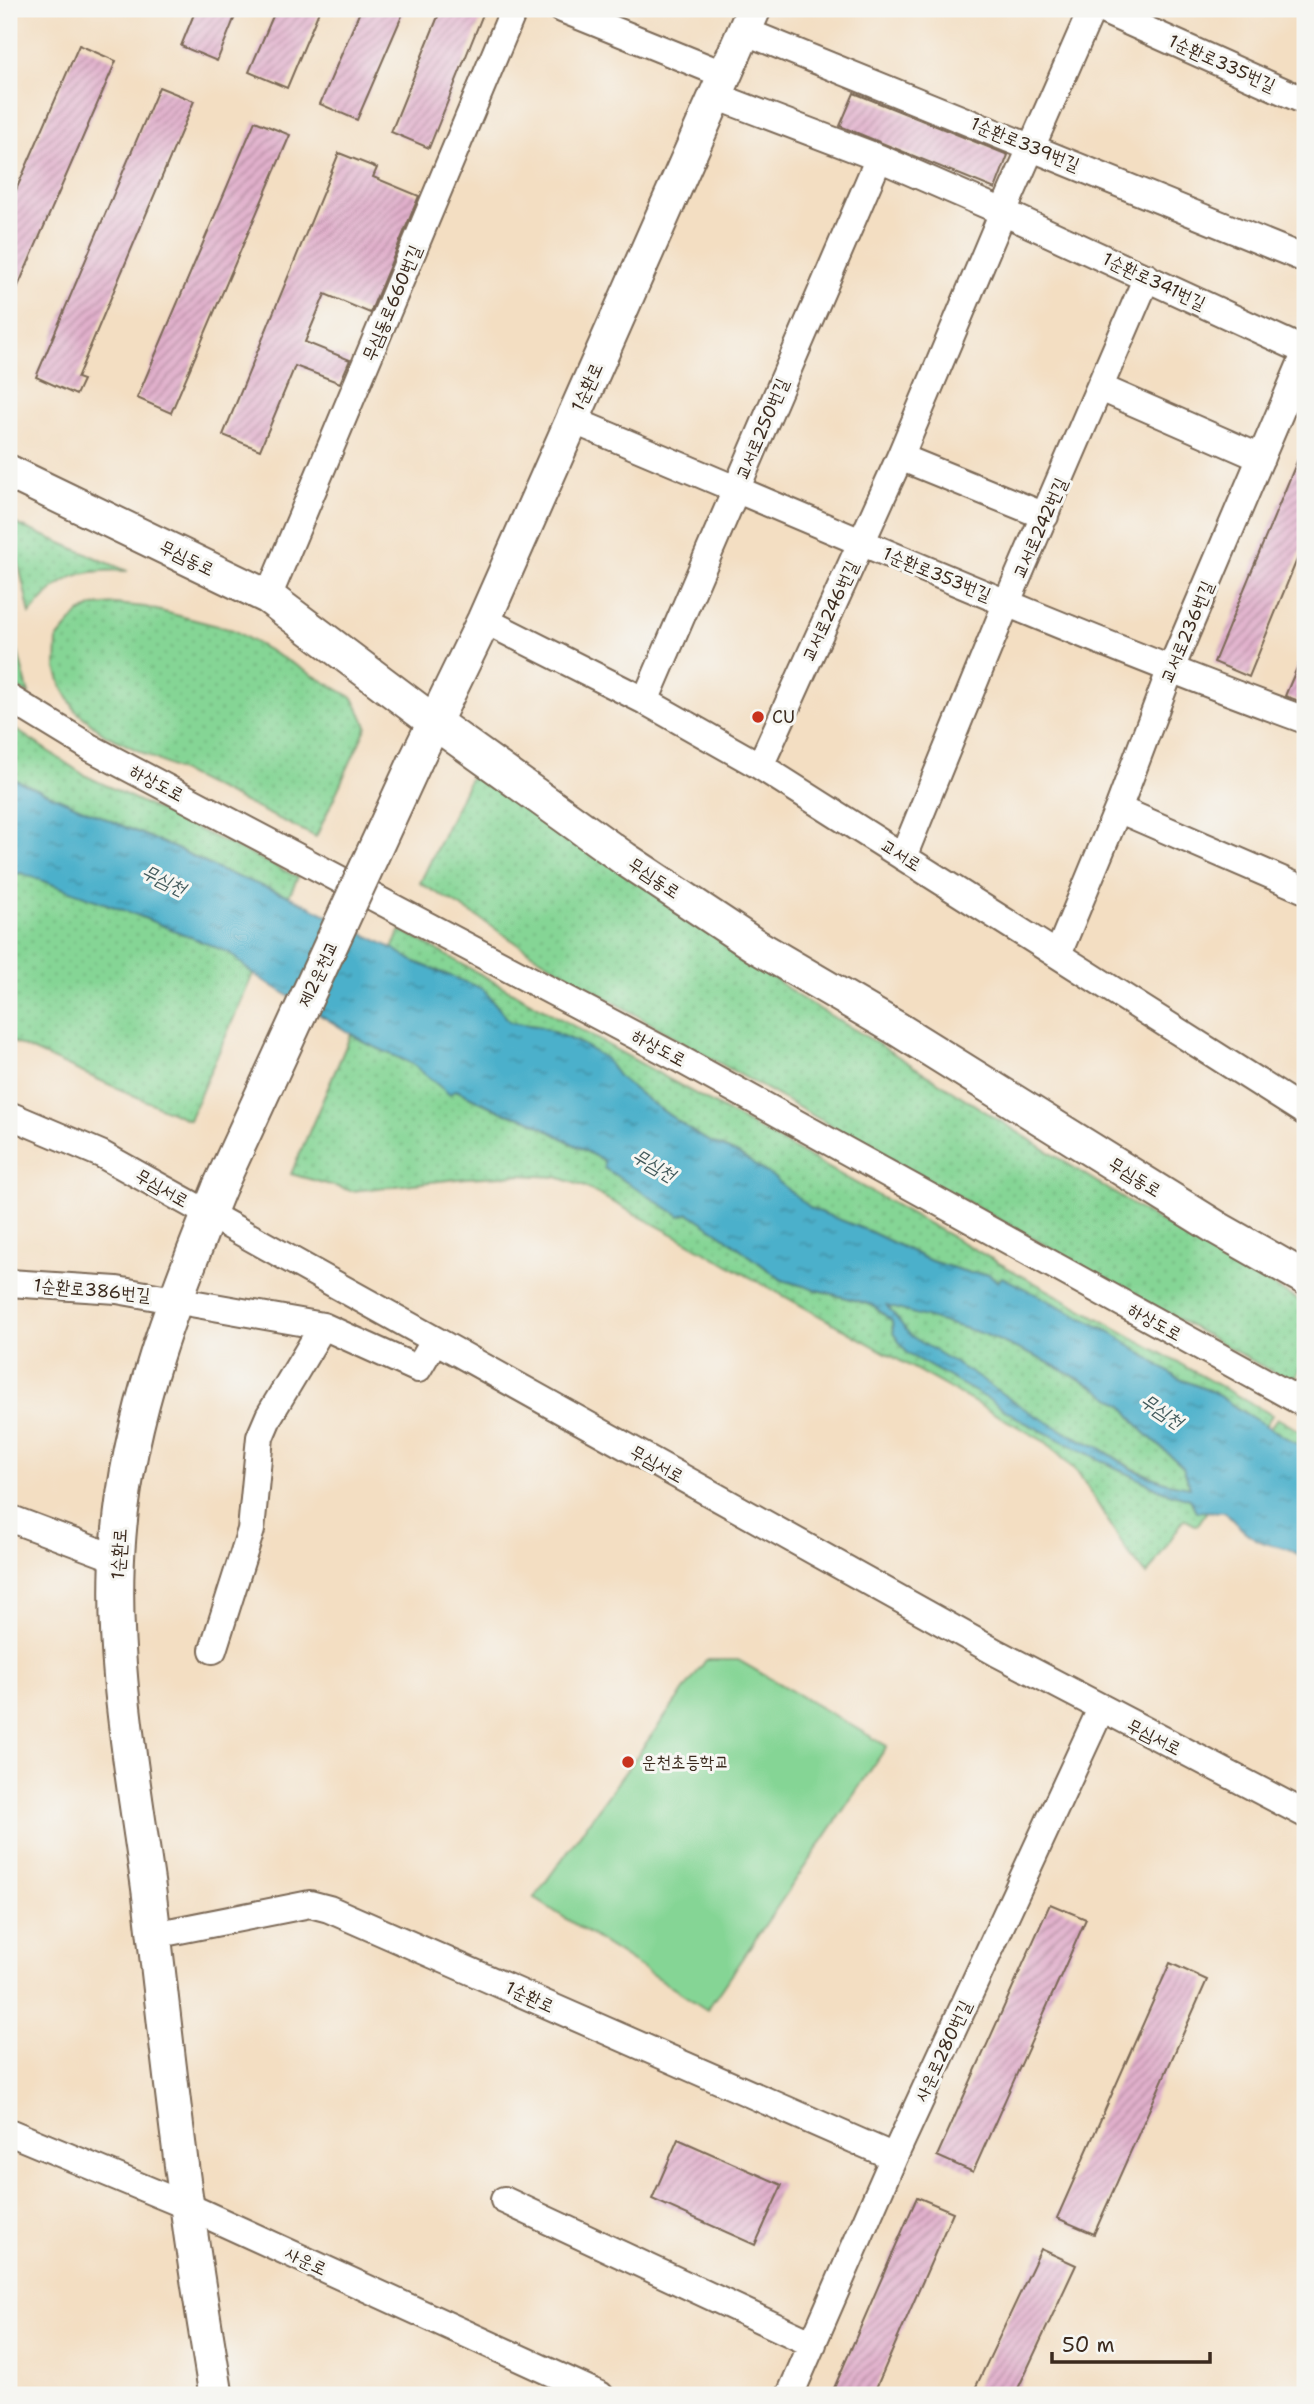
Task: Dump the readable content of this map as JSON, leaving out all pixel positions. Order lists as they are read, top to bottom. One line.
{"streets":{"main road":["1순환로","무심동로","제2운천교"],"street":["1순환로335번길","1순환로339번길","1순환로341번길","무심동로660번길","교서로250번길","교서로242번길","1순환로353번길","교서로246번길","교서로236번길","하상도로","교서로","무심서로","1순환로386번길","사운로280번길","사운로"]},"crossings":[["1순환로339번길","1순환로"],["1순환로339번길","교서로246번길"],["1순환로341번길","1순환로"],["1순환로341번길","교서로250번길"],["1순환로341번길","교서로242번길"],["1순환로341번길","교서로246번길"],["1순환로341번길","교서로236번길"],["무심동로660번길","무심동로"],["1순환로","무심동로"],["1순환로","1순환로353번길"],["1순환로","교서로"],["1순환로","제2운천교"],["1순환로","무심서로"],["1순환로","1순환로386번길"],["1순환로","사운로280번길"],["1순환로","사운로"],["교서로250번길","1순환로353번길"],["교서로250번길","교서로"],["교서로242번길","1순환로353번길"],["교서로242번길","교서로"],["1순환로353번길","교서로246번길"],["1순환로353번길","교서로236번길"],["교서로246번길","교서로"],["교서로236번길","교서로"],["제2운천교","무심서로"],["무심서로","1순환로386번길"],["무심서로","사운로280번길"]],"water":["무심천"],"places":["CU","운천초등학교"],"scale_bar":"50 m"}
